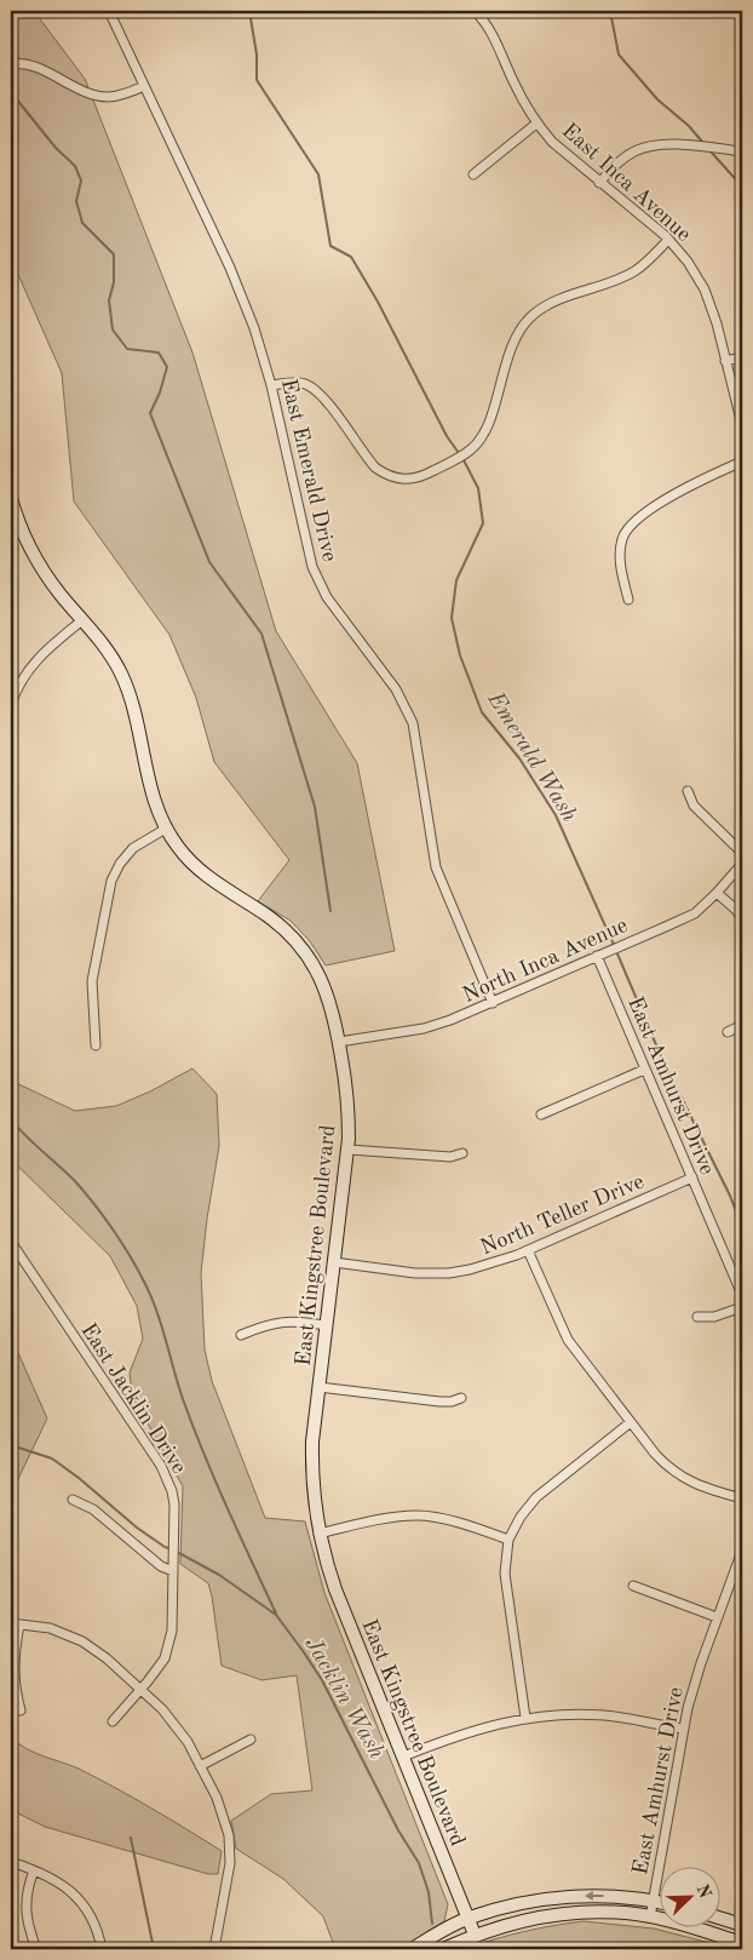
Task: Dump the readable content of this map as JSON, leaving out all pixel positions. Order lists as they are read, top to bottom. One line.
{"streets":{"street":["East Inca Avenue","East Emerald Drive","North Inca Avenue","East Amhurst Drive","North Teller Drive","East Kingstree Boulevard","East Jacklin Drive"]},"crossings":[["East Emerald Drive","North Inca Avenue"],["North Inca Avenue","East Amhurst Drive"],["North Inca Avenue","East Kingstree Boulevard"],["East Amhurst Drive","North Teller Drive"],["North Teller Drive","East Kingstree Boulevard"]],"water":["Emerald Wash","Jacklin Wash"],"north":"top right"}
